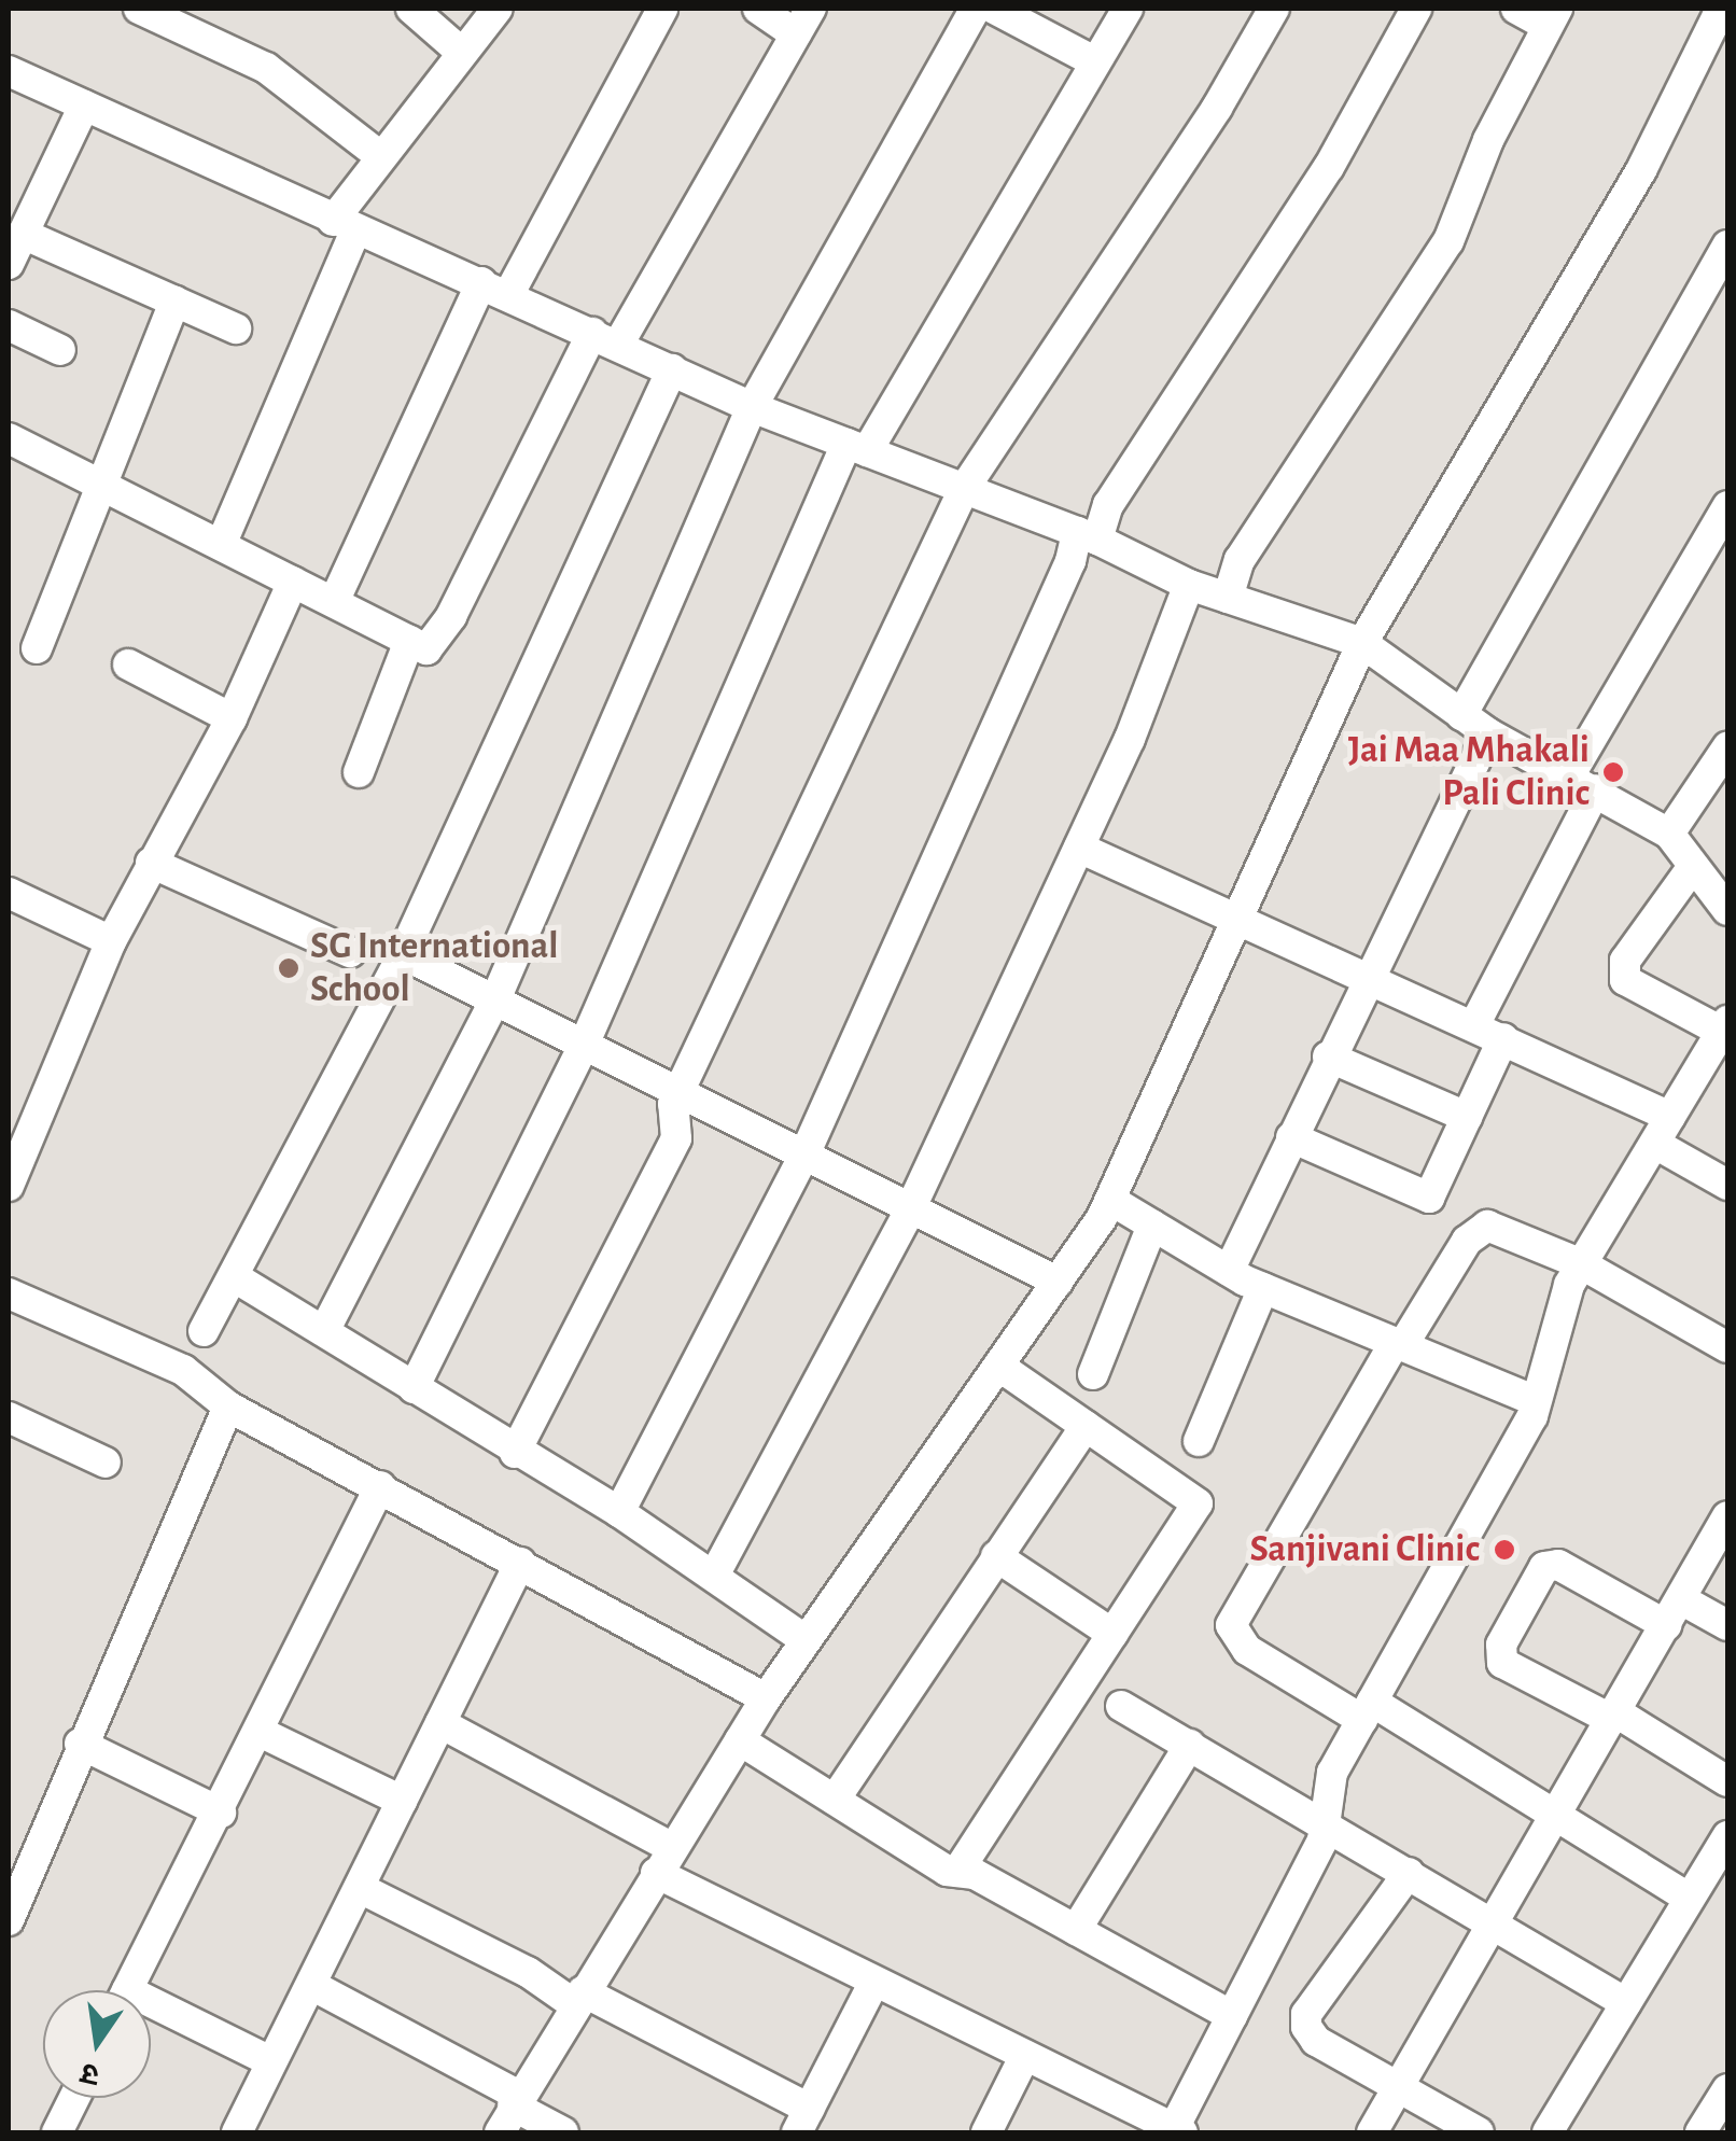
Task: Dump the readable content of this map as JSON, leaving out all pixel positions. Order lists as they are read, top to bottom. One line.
{"places":["Jai Maa Mhakali Pali Clinic","SG International School","Sanjivani Clinic"],"north":"bottom"}
